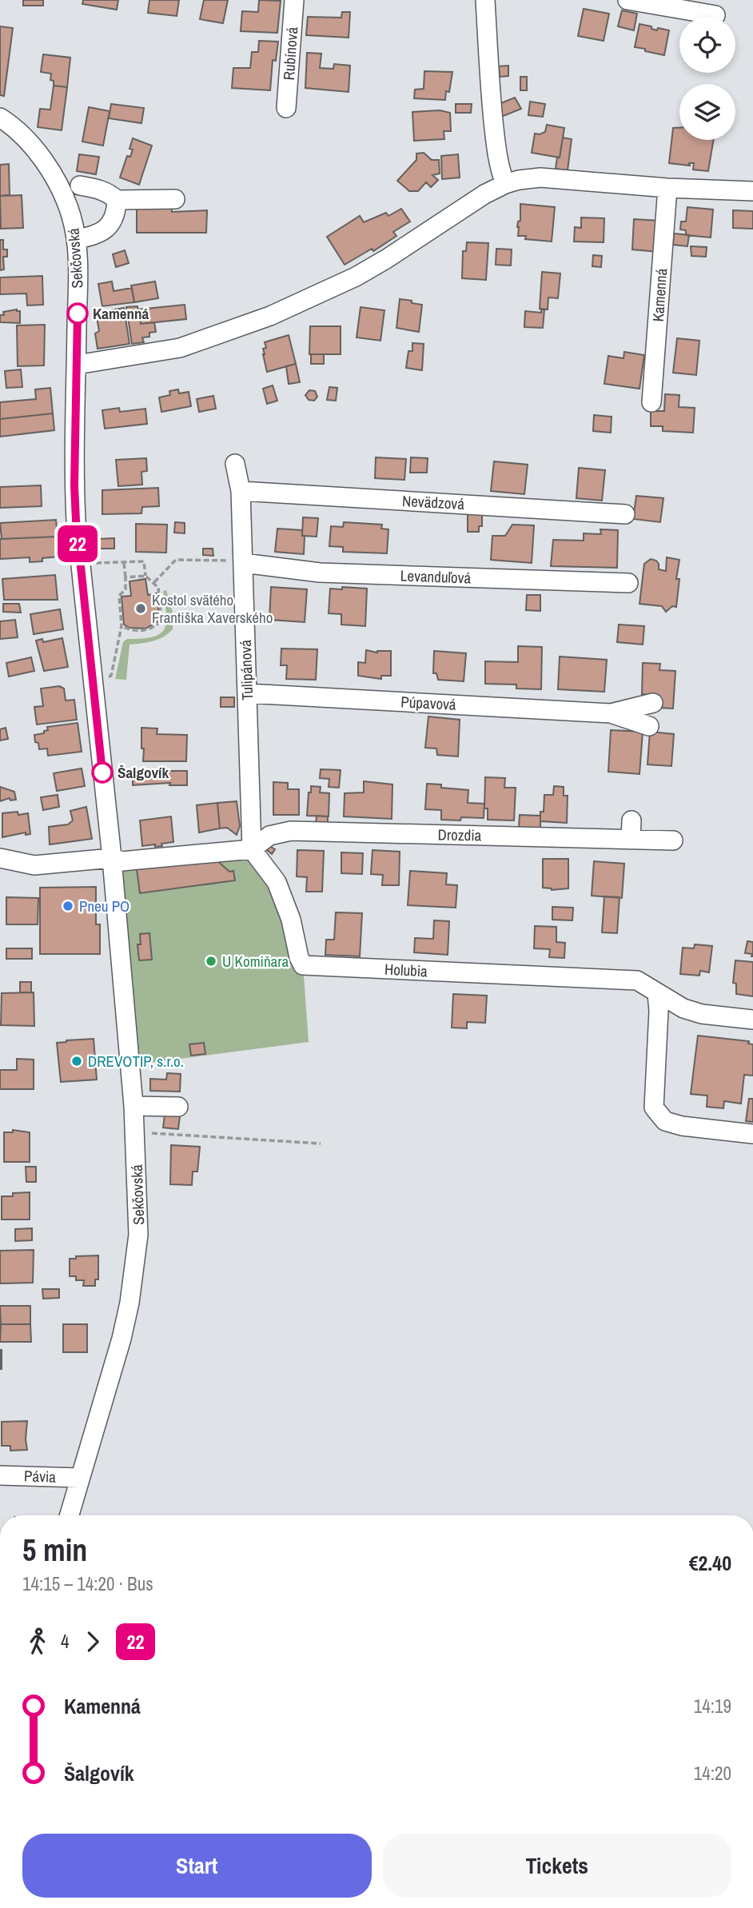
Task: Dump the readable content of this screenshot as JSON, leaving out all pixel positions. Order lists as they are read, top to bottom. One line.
{"streets":{"street":["Rubínová","Sekčovská","Kamenná","Nevädzová","Levanduľová","Tulipánová","Púpavová","Drozdia","Holubia","Pávia"]},"crossings":[["Sekčovská","Pávia"],["Nevädzová","Tulipánová"],["Levanduľová","Tulipánová"],["Tulipánová","Púpavová"],["Tulipánová","Drozdia"],["Tulipánová","Holubia"],["Drozdia","Holubia"]],"places":["Kamenná","Kostol svätého Františka Xaverského","Šalgovík","Pneu PO","U Komiňara","DREVOTIP, s.r.o."],"lines":["bus line 22"],"page":{"on_map":"22","heading":["5 min","14:15 – 14:20 · Bus","€2.40"],"legs":["4","22"],"list":[{"name":"Kamenná","value":"14:19"},{"name":"Šalgovík","value":"14:20"}],"buttons":["Start","Tickets"]}}
